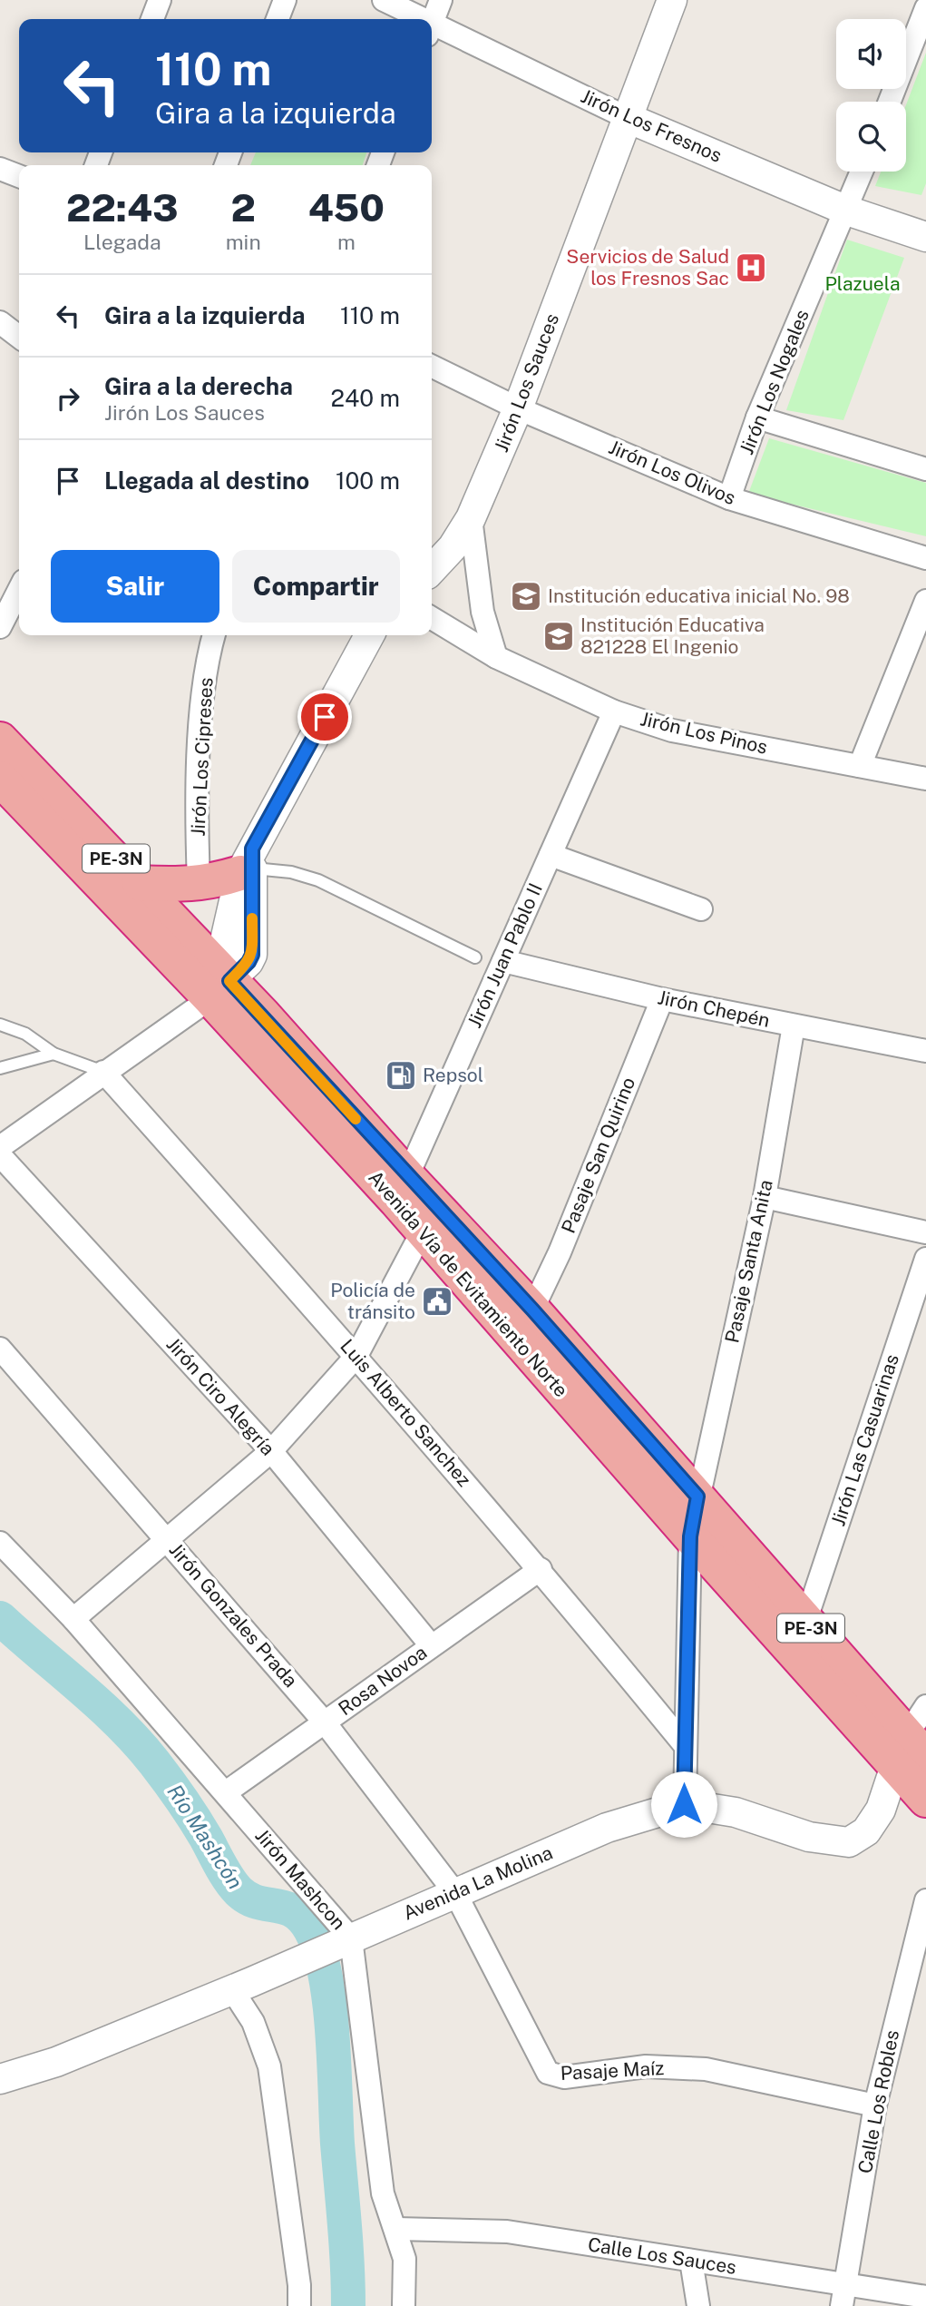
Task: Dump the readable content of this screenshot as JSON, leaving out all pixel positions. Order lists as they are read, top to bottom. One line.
{"streets":{"highway":["PE-3N","Avenida Vía de Evitamiento Norte"],"street":["Jirón Los Fresnos","Jirón Los Nogales","Jirón Los Sauces","Jirón Los Olivos","Jirón Los Pinos","Jirón Los Cipreses","Jirón Juan Pablo II","Jirón Chepén","Pasaje San Quirino","Pasaje Santa Anita","Jirón Ciro Alegría","Luis Alberto Sanchez","Jirón Las Casuarinas","Jirón Gonzales Prada","Rosa Novoa","Jirón Mashcon","Avenida La Molina","Pasaje Maíz","Calle Los Robles","Calle Los Sauces"]},"crossings":[["Jirón Los Fresnos","Jirón Los Nogales"],["Jirón Los Fresnos","Jirón Los Sauces"],["Jirón Los Nogales","Jirón Los Olivos"],["Jirón Los Sauces","Jirón Los Olivos"],["Jirón Los Pinos","Jirón Juan Pablo II"],["Jirón Juan Pablo II","Jirón Chepén"],["Jirón Juan Pablo II","Avenida Vía de Evitamiento Norte"],["Jirón Chepén","Pasaje San Quirino"],["Jirón Chepén","Pasaje Santa Anita"],["Pasaje San Quirino","Avenida Vía de Evitamiento Norte"],["Pasaje Santa Anita","Avenida Vía de Evitamiento Norte"],["Pasaje Santa Anita","Luis Alberto Sanchez"],["Pasaje Santa Anita","Avenida La Molina"],["Avenida Vía de Evitamiento Norte","Jirón Las Casuarinas"],["Avenida Vía de Evitamiento Norte","Avenida La Molina"],["Jirón Ciro Alegría","Rosa Novoa"],["Luis Alberto Sanchez","Rosa Novoa"],["Jirón Gonzales Prada","Rosa Novoa"],["Jirón Gonzales Prada","Avenida La Molina"],["Jirón Gonzales Prada","Pasaje Maíz"],["Rosa Novoa","Jirón Mashcon"],["Jirón Mashcon","Avenida La Molina"],["Jirón Mashcon","Calle Los Sauces"],["Avenida La Molina","Pasaje Maíz"],["Pasaje Maíz","Calle Los Robles"],["Calle Los Robles","Calle Los Sauces"]],"water":["Río Mashcón"],"parks":["Plazuela"],"places":{"hospital":["Servicios de Salud los Fresnos Sac"],"school or university":["Institución educativa inicial No. 98","Institución Educativa 821228 El Ingenio"],"fuel station":["Repsol"],"public building":["Policía de tránsito"]},"page":{"turn":["110 m","Gira a la izquierda"],"eta":["22:43","Llegada","2","min","450","m"],"list":[{"name":"Gira a la izquierda","value":"110 m"},{"name":"Gira a la derecha","note":"Jirón Los Sauces","value":"240 m"},{"name":"Llegada al destino","value":"100 m"}],"buttons":["Salir","Compartir"]}}
